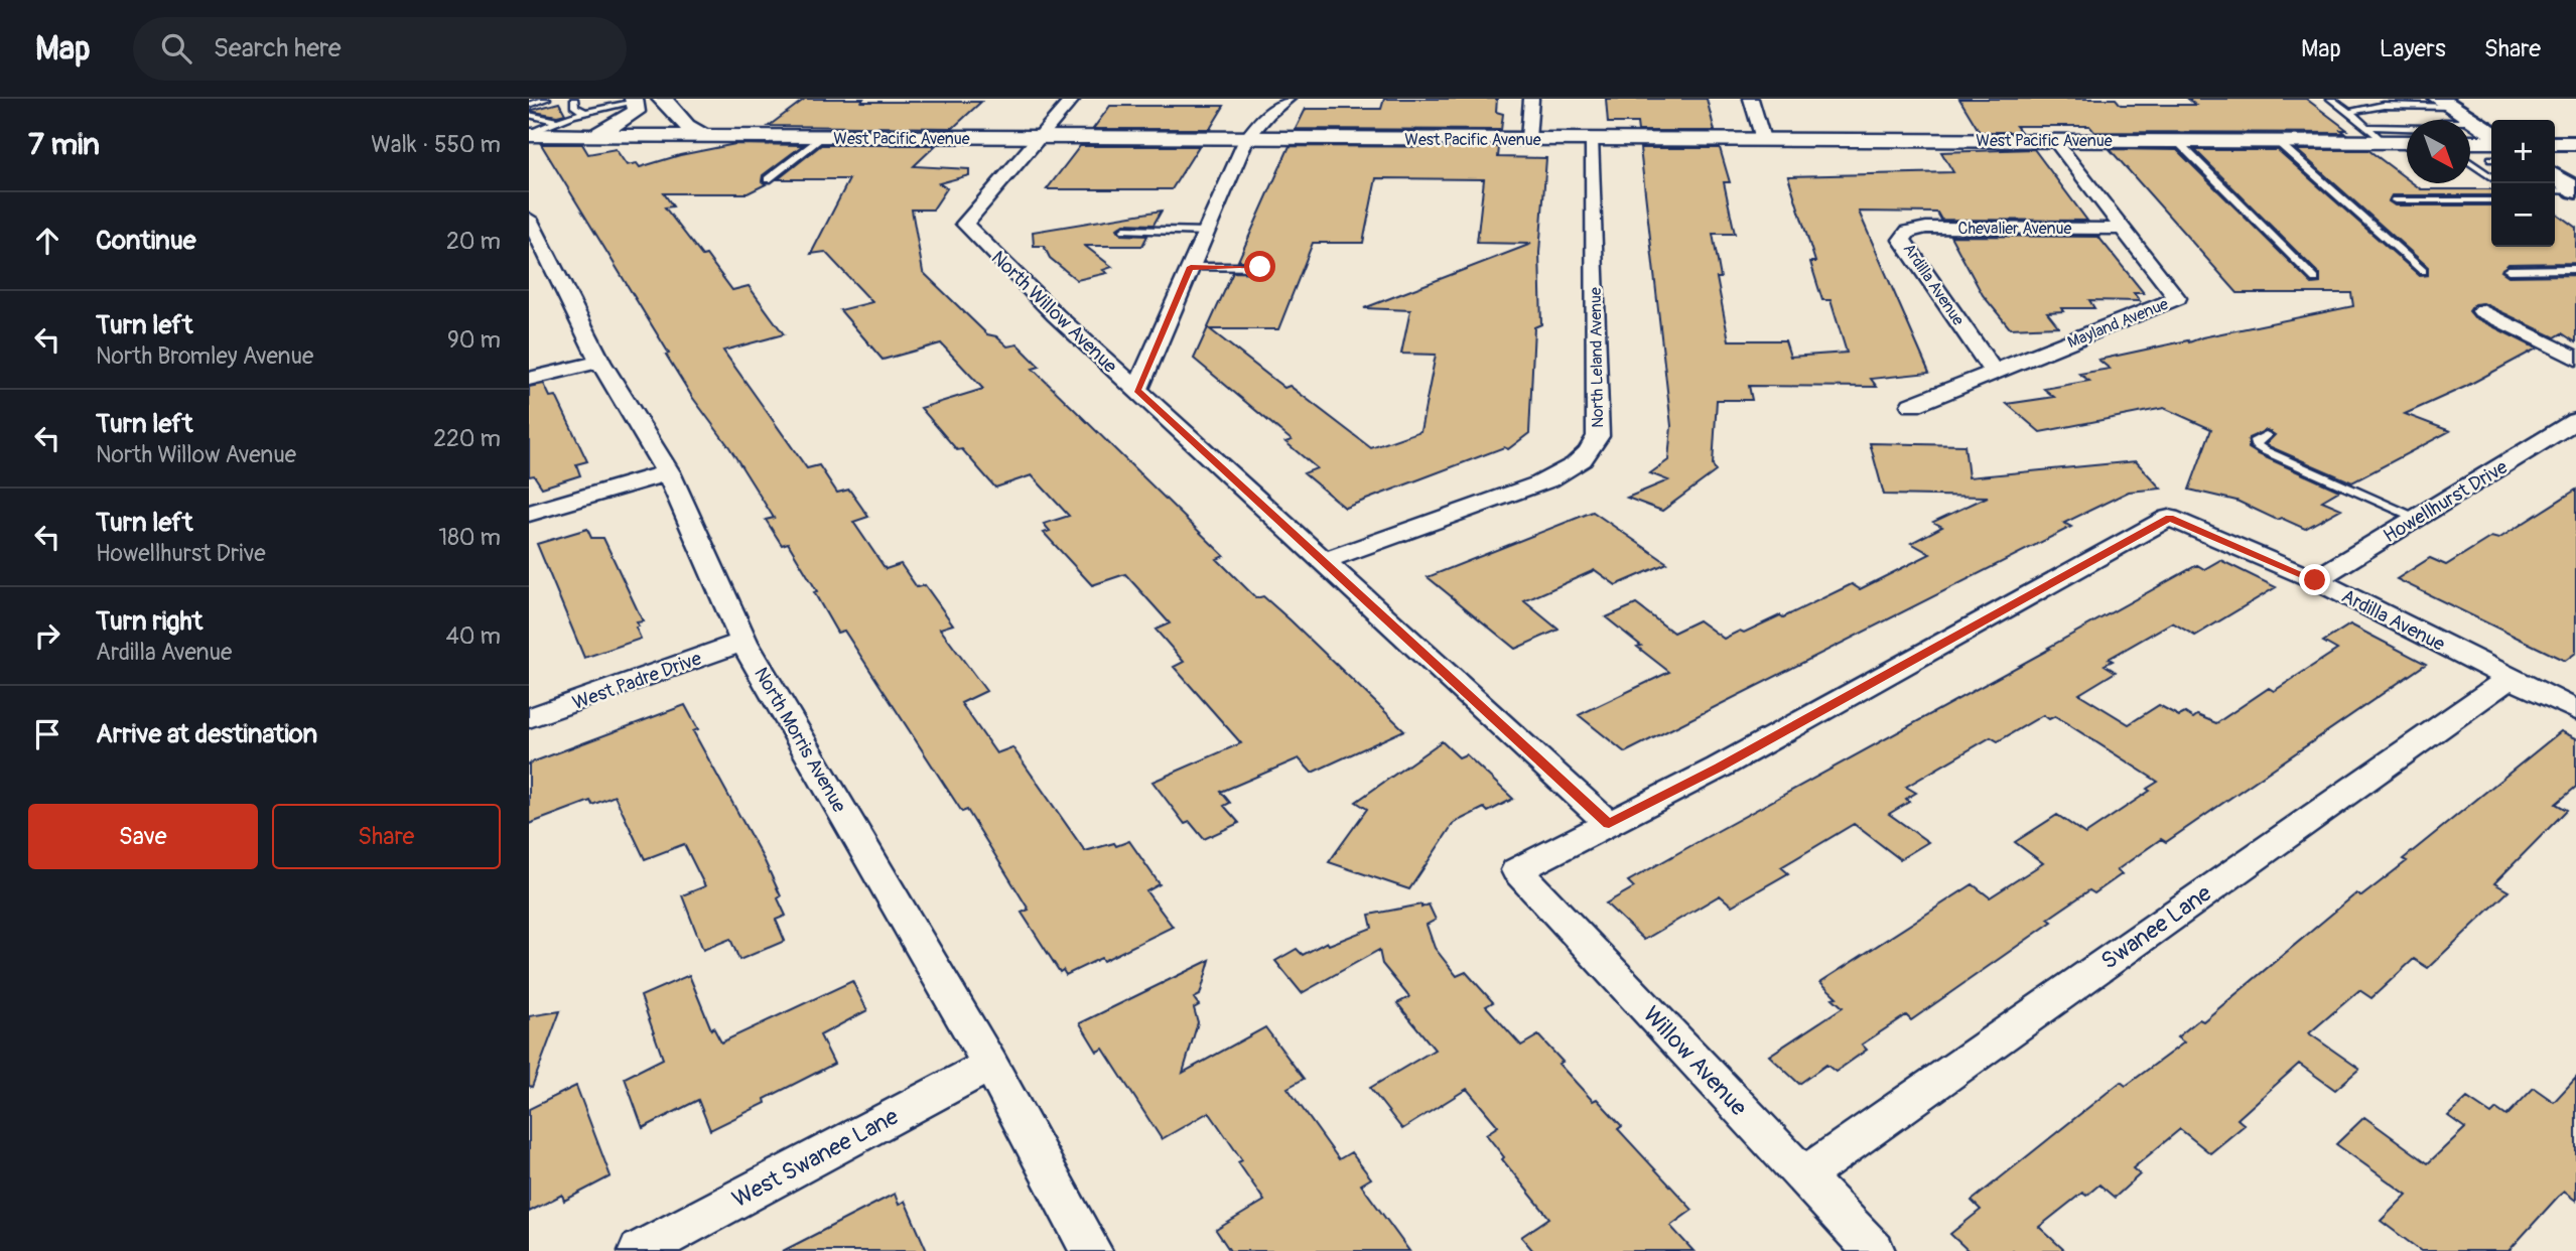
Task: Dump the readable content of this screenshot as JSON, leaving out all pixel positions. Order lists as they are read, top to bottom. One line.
{"streets":{"street":["West Pacific Avenue","Chevalier Avenue","Ardilla Avenue","North Willow Avenue","Mayland Avenue","North Leland Avenue","Howellhurst Drive","West Padre Drive","North Morris Avenue","Swanee Lane","Willow Avenue","West Swanee Lane"]},"crossings":[["West Pacific Avenue","North Willow Avenue"],["West Pacific Avenue","Mayland Avenue"],["West Pacific Avenue","North Leland Avenue"],["Chevalier Avenue","Ardilla Avenue"],["Chevalier Avenue","Mayland Avenue"],["Ardilla Avenue","North Willow Avenue"],["Ardilla Avenue","Mayland Avenue"],["Ardilla Avenue","Howellhurst Drive"],["Ardilla Avenue","Swanee Lane"],["Ardilla Avenue","Willow Avenue"],["North Willow Avenue","North Leland Avenue"],["North Willow Avenue","Willow Avenue"],["West Padre Drive","North Morris Avenue"],["North Morris Avenue","West Swanee Lane"],["Swanee Lane","Willow Avenue"]],"north":"bottom right","page":{"header":"Map","search":"Search here","nav":["Map","Layers","Share"],"heading":["7 min","Walk · 550 m"],"map_buttons":["+","−"],"list":[["Continue","20 m"],["Turn left","North Bromley Avenue","90 m"],["Turn left","North Willow Avenue","220 m"],["Turn left","Howellhurst Drive","180 m"],["Turn right","Ardilla Avenue","40 m"],"Arrive at destination"],"buttons":["Save","Share"]}}
